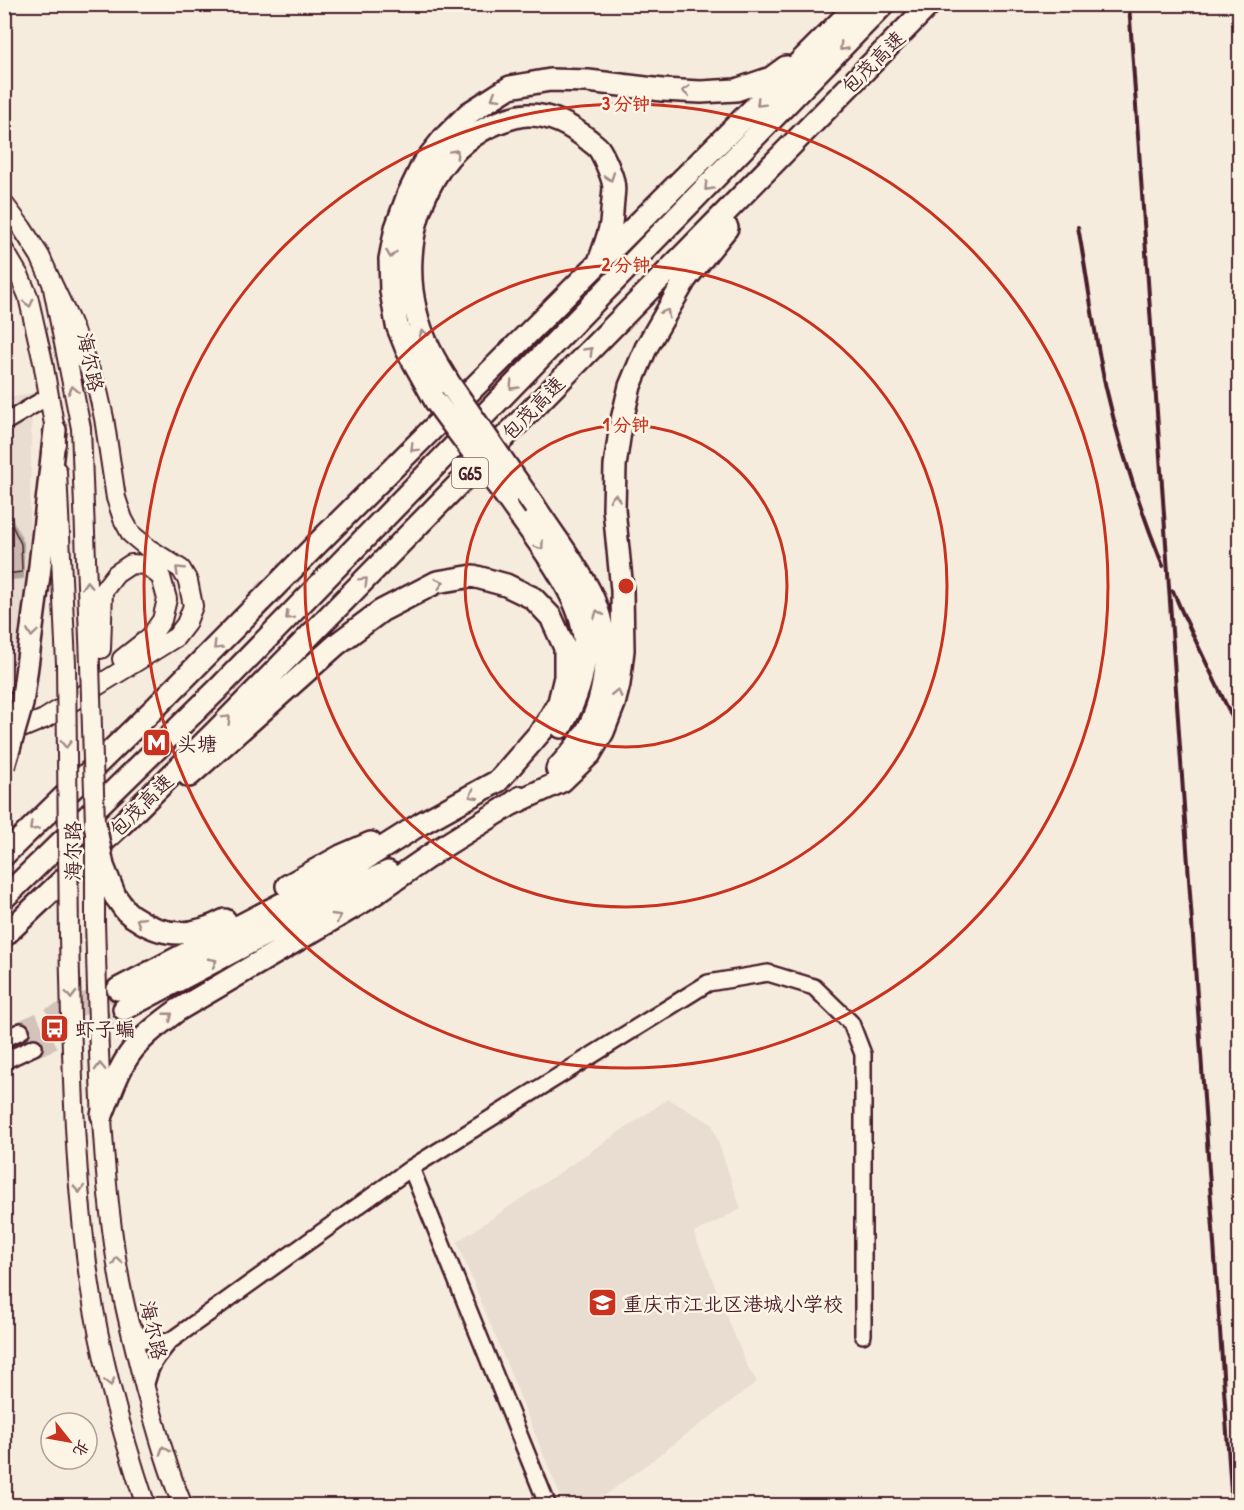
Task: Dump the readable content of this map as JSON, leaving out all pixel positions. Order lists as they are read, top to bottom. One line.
{"streets":{"highway":["包茂高速","G65"],"main road":["海尔路"]},"places":{"metro station":["头塘"],"bus stop":["虾子蝙"],"school or university":["重庆市江北区港城小学校"]},"north":"bottom right","rings":["3 分钟","2 分钟","1 分钟"]}
